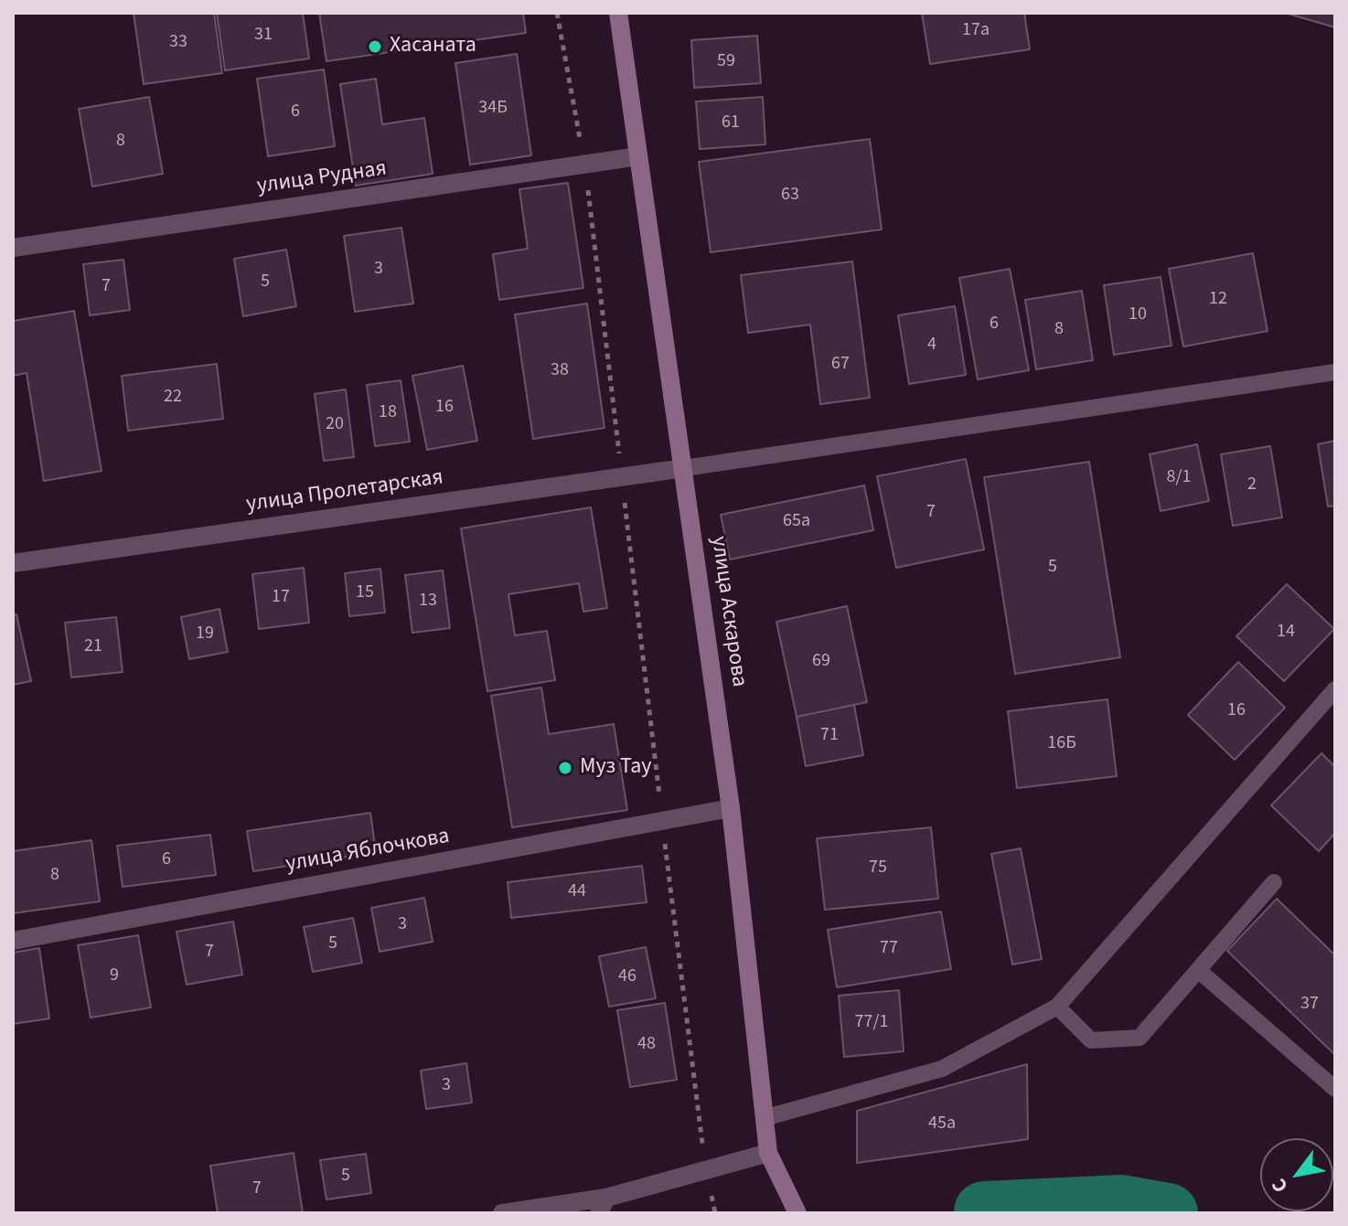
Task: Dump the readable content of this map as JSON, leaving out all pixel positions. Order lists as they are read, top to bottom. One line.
{"streets":{"main road":["улица Аскарова"],"street":["улица Рудная","улица Пролетарская","улица Яблочкова"]},"crossings":[["улица Рудная","улица Аскарова"],["улица Пролетарская","улица Аскарова"],["улица Аскарова","улица Яблочкова"]],"places":["Хасаната","Муз Тау"],"house_numbers":["17а","31","33","59","34Б","6","61","8","63","3","5","7","12","10","6","8","4","67","38","22","16","18","20","8/1","2","7","65а","5","15","17","13","14","19","21","69","16","71","16Б","6","75","8","44","3","5","77","7","9","46","37","77/1","48","3","45а","5","7"],"north":"bottom left"}
